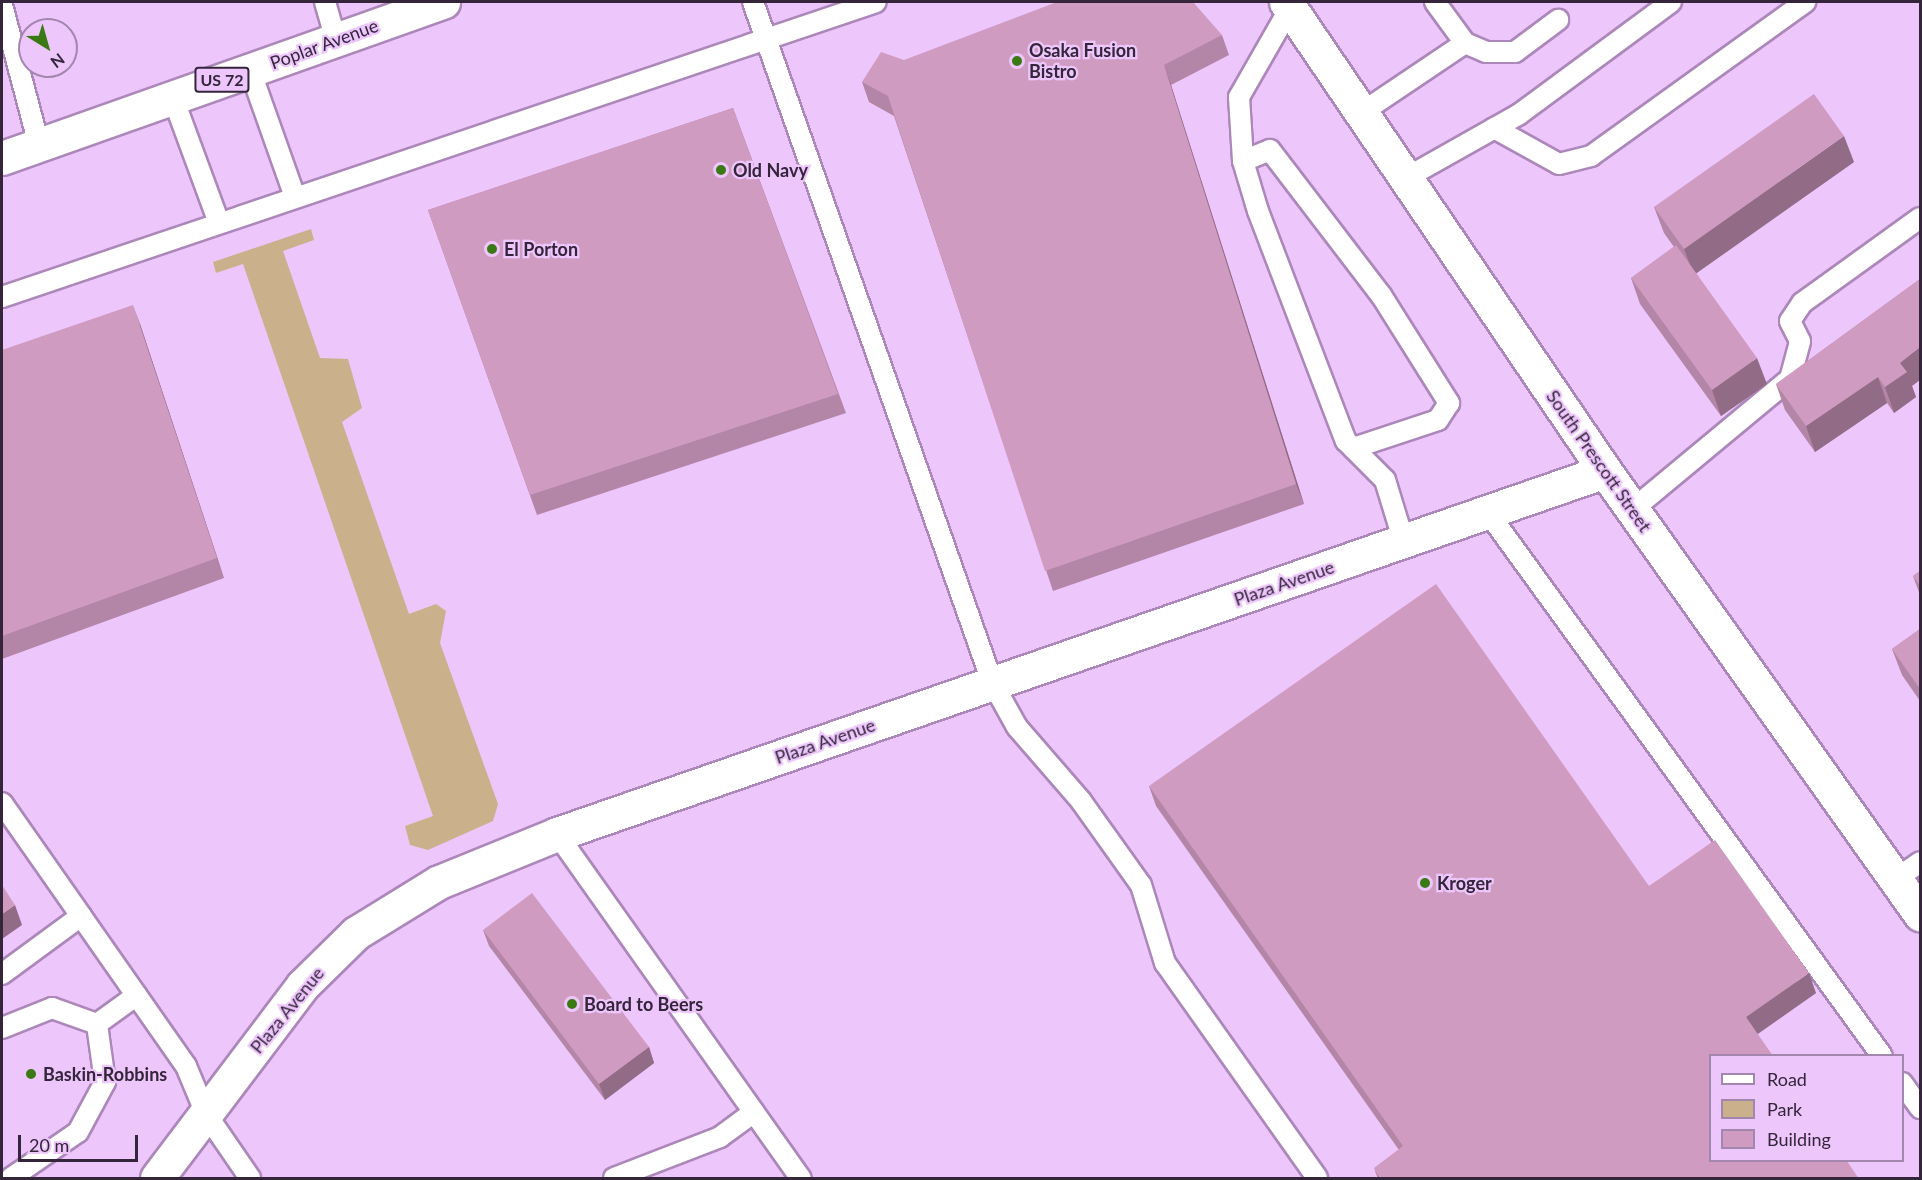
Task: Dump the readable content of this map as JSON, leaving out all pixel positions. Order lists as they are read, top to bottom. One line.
{"streets":{"street":["Poplar Avenue","US 72","South Prescott Street","Plaza Avenue"]},"crossings":[["South Prescott Street","Plaza Avenue"]],"places":["Osaka Fusion Bistro","Old Navy","El Porton","Kroger","Board to Beers","Baskin-Robbins"],"legend":["Road","Park","Building"],"scale_bar":"20 m","north":"bottom right"}
